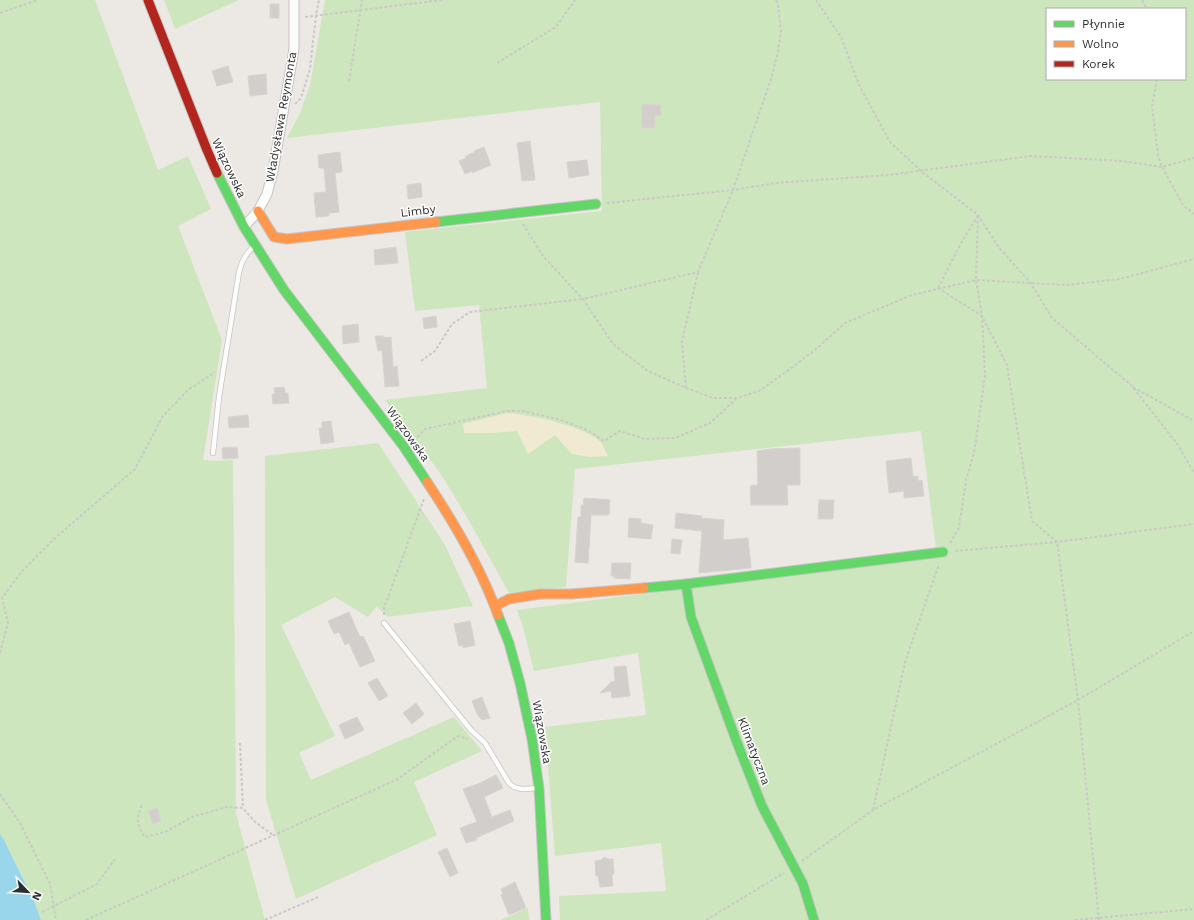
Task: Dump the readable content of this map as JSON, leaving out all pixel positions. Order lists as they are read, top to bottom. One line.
{"streets":{"street":["Władysława Reymonta","Wiązowska","Limby","Klimatyczna"]},"crossings":[["Władysława Reymonta","Wiązowska"],["Władysława Reymonta","Limby"]],"legend":["Płynnie","Wolno","Korek"],"north":"bottom right"}
